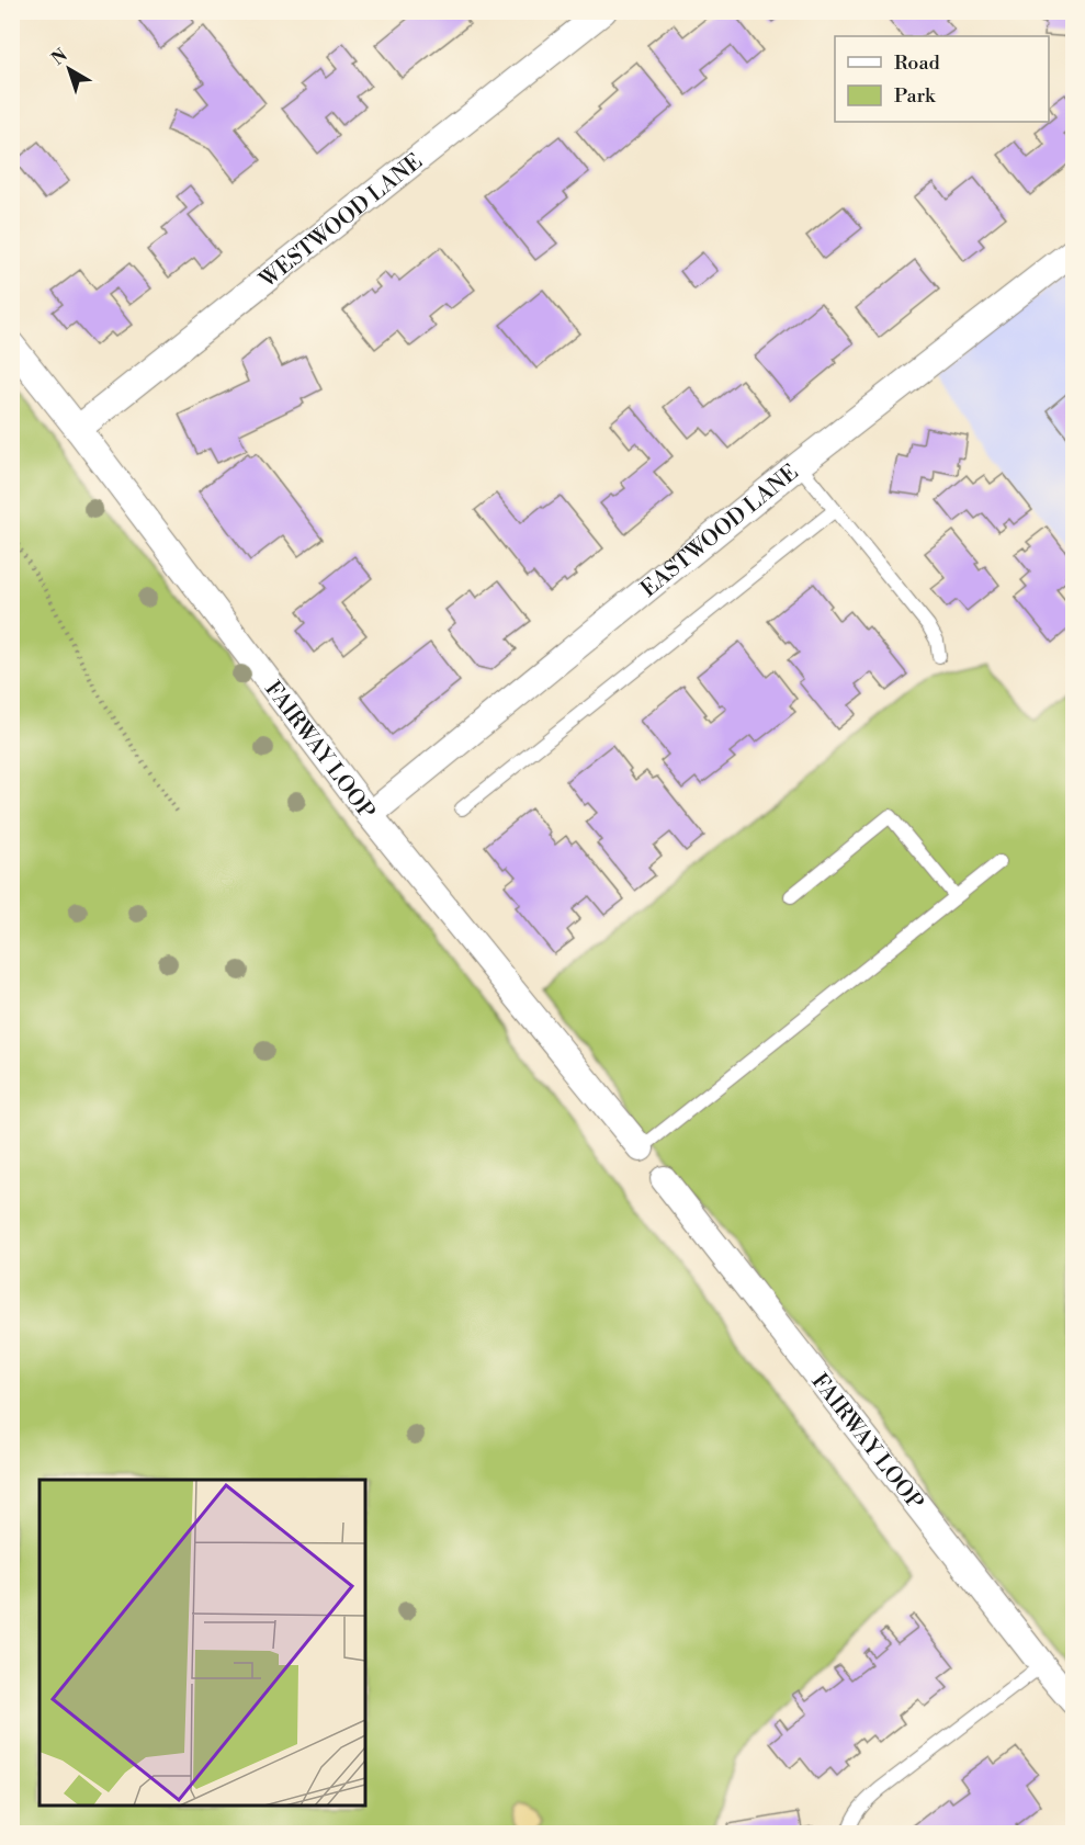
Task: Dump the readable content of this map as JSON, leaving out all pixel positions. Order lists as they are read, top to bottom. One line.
{"streets":{"street":["WESTWOOD LANE","EASTWOOD LANE","FAIRWAY LOOP"]},"crossings":[["WESTWOOD LANE","FAIRWAY LOOP"],["EASTWOOD LANE","FAIRWAY LOOP"]],"legend":["Road","Park"],"north":"top left"}
